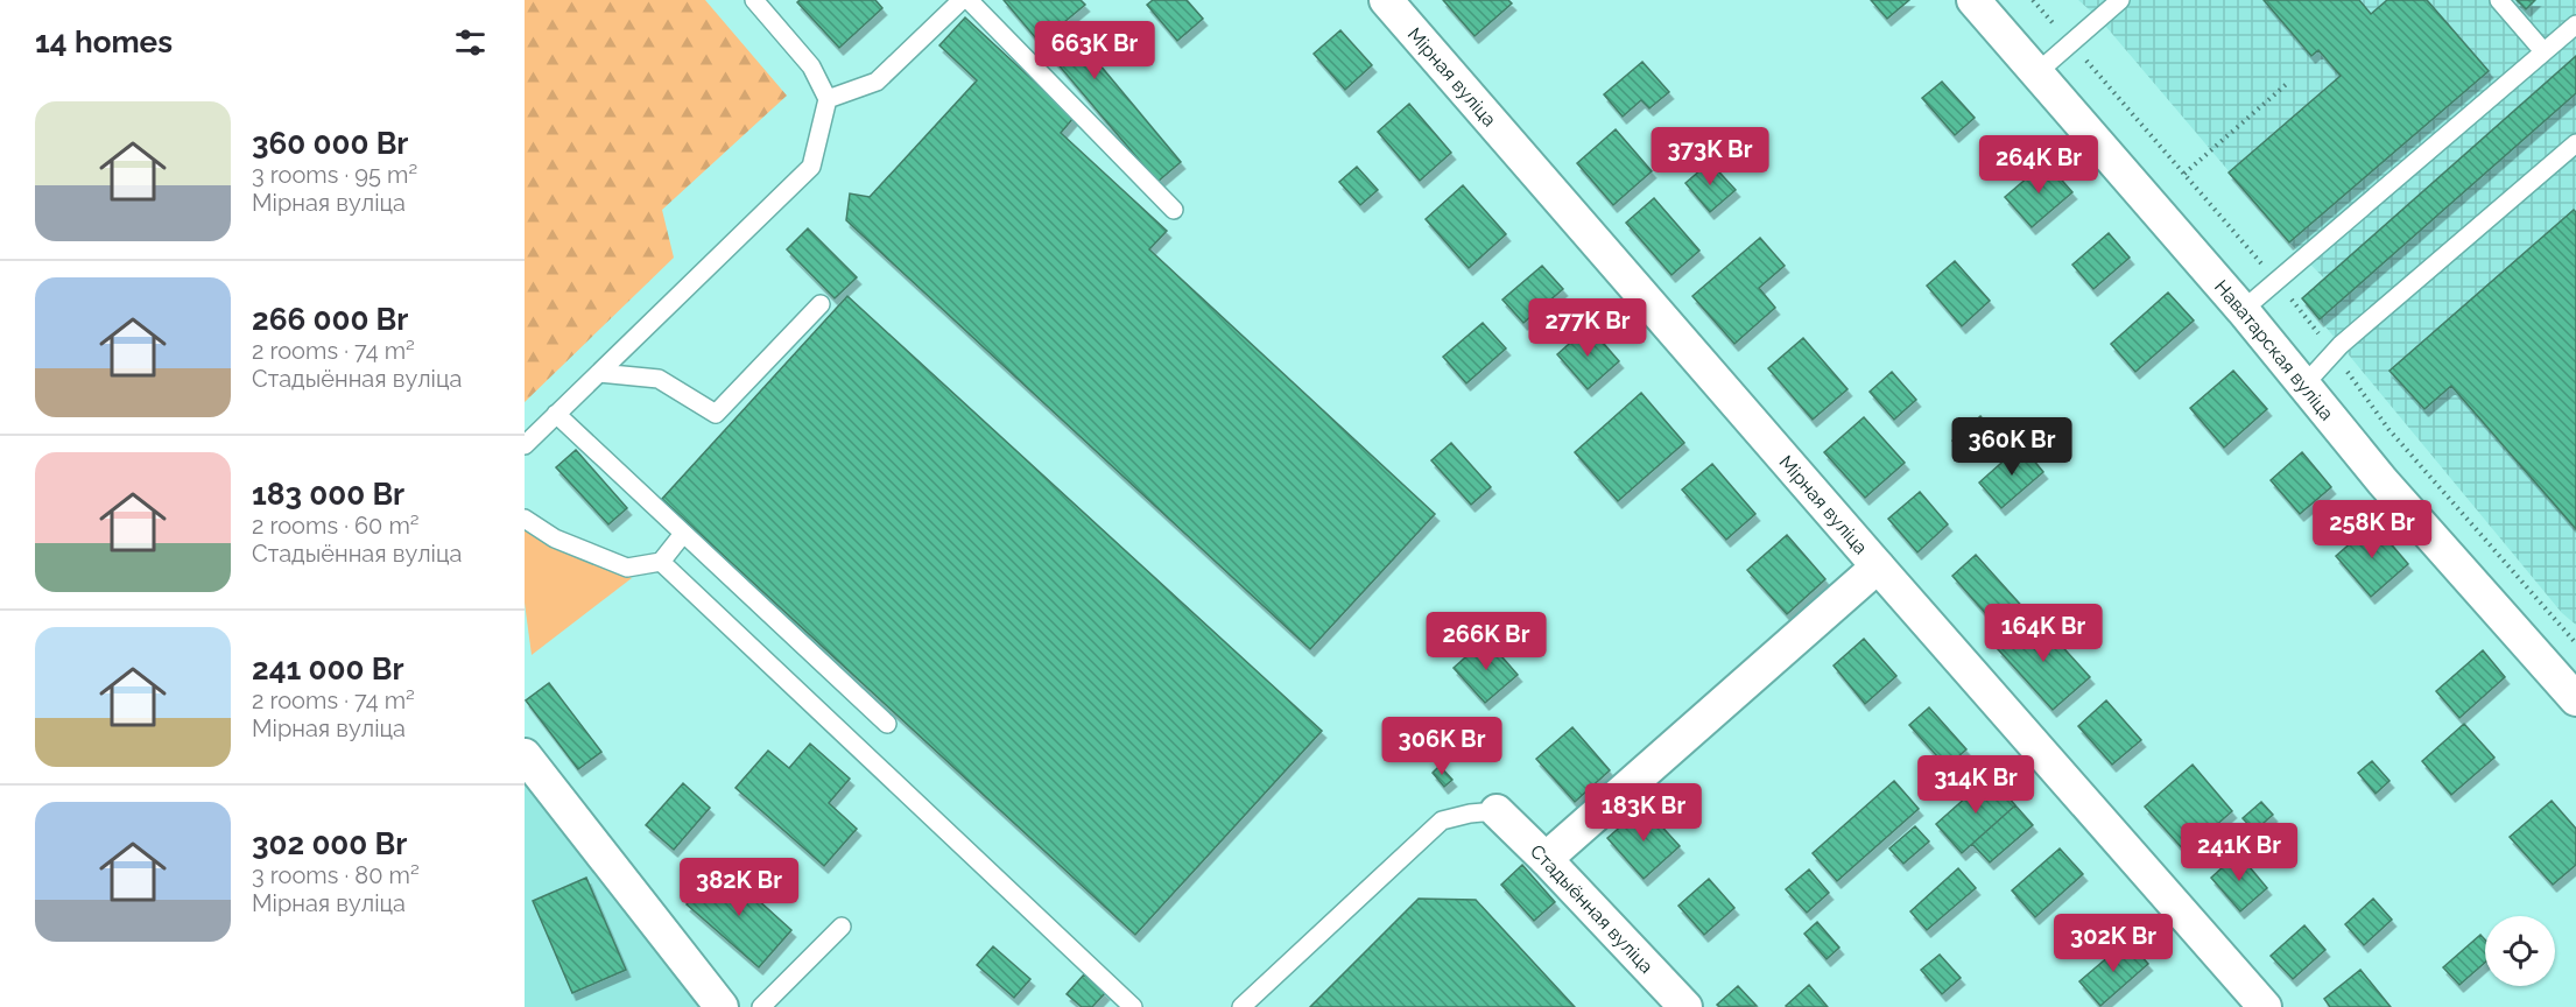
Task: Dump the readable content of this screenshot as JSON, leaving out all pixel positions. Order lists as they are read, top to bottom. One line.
{"streets":{"street":["Мірная вуліца","Наватарская вуліца","Стадыённая вуліца"]},"page":{"heading":"14 homes","price":["663K Br","373K Br","264K Br","277K Br","360K Br","258K Br","164K Br","266K Br","306K Br","314K Br","183K Br","241K Br","382K Br","302K Br"],"list":[{"name":"360 000 Br","note":"3 rooms · 95 m² · Мірная вуліца"},{"name":"266 000 Br","note":"2 rooms · 74 m² · Стадыённая вуліца"},{"name":"183 000 Br","note":"2 rooms · 60 m² · Стадыённая вуліца"},{"name":"241 000 Br","note":"2 rooms · 74 m² · Мірная вуліца"},{"name":"302 000 Br","note":"3 rooms · 80 m² · Мірная вуліца"}]}}
